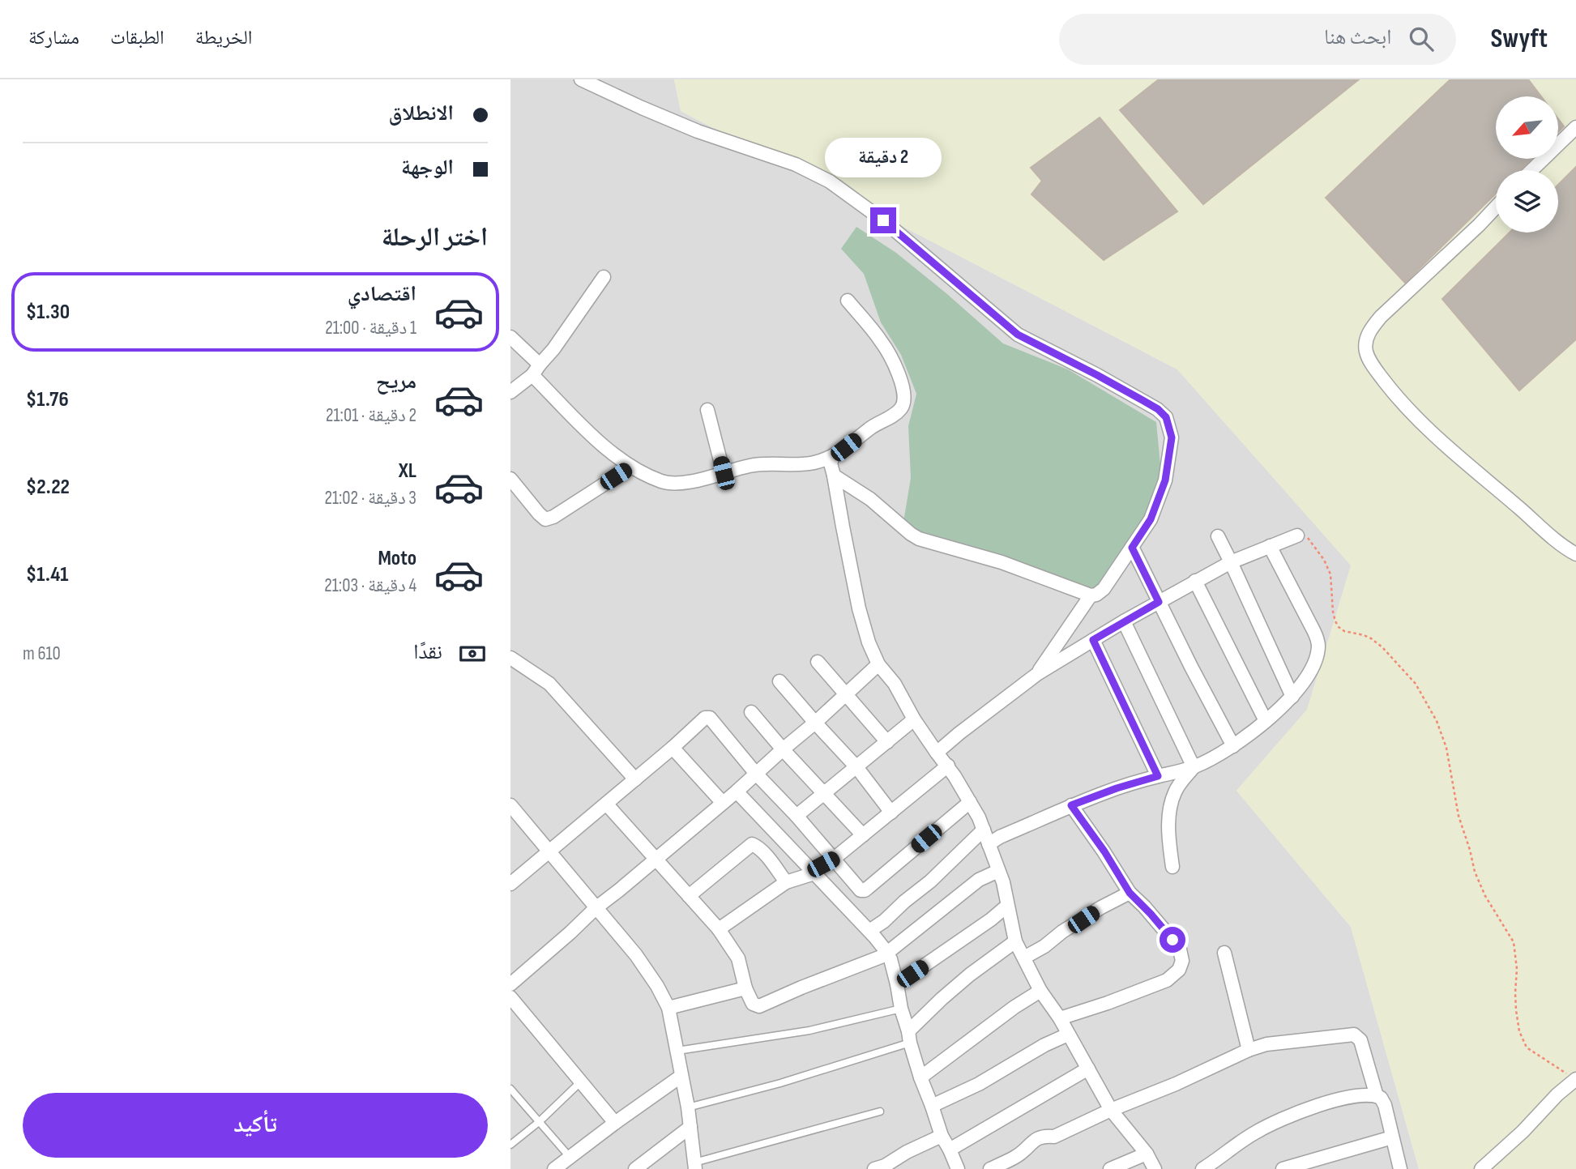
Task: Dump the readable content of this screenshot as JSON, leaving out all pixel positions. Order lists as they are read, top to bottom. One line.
{"north":"bottom left","page":{"header":"Swyft","search":"ابحث هنا","nav":["الخريطة","الطبقات","مشاركة"],"banner":["الانطلاق","الوجهة"],"bubble":"2 دقيقة","heading":"اختر الرحلة","list":[{"name":"اقتصادي","note":"1 دقيقة · 21:00","value":"$1.30"},{"name":"مريح","note":"2 دقيقة · 21:01","value":"$1.76"},{"name":"XL","note":"3 دقيقة · 21:02","value":"$2.22"},{"name":"Moto","note":"4 دقيقة · 21:03","value":"$1.41"}],"pay":["نقدًا","610 m"],"buttons":"تأكيد"}}
